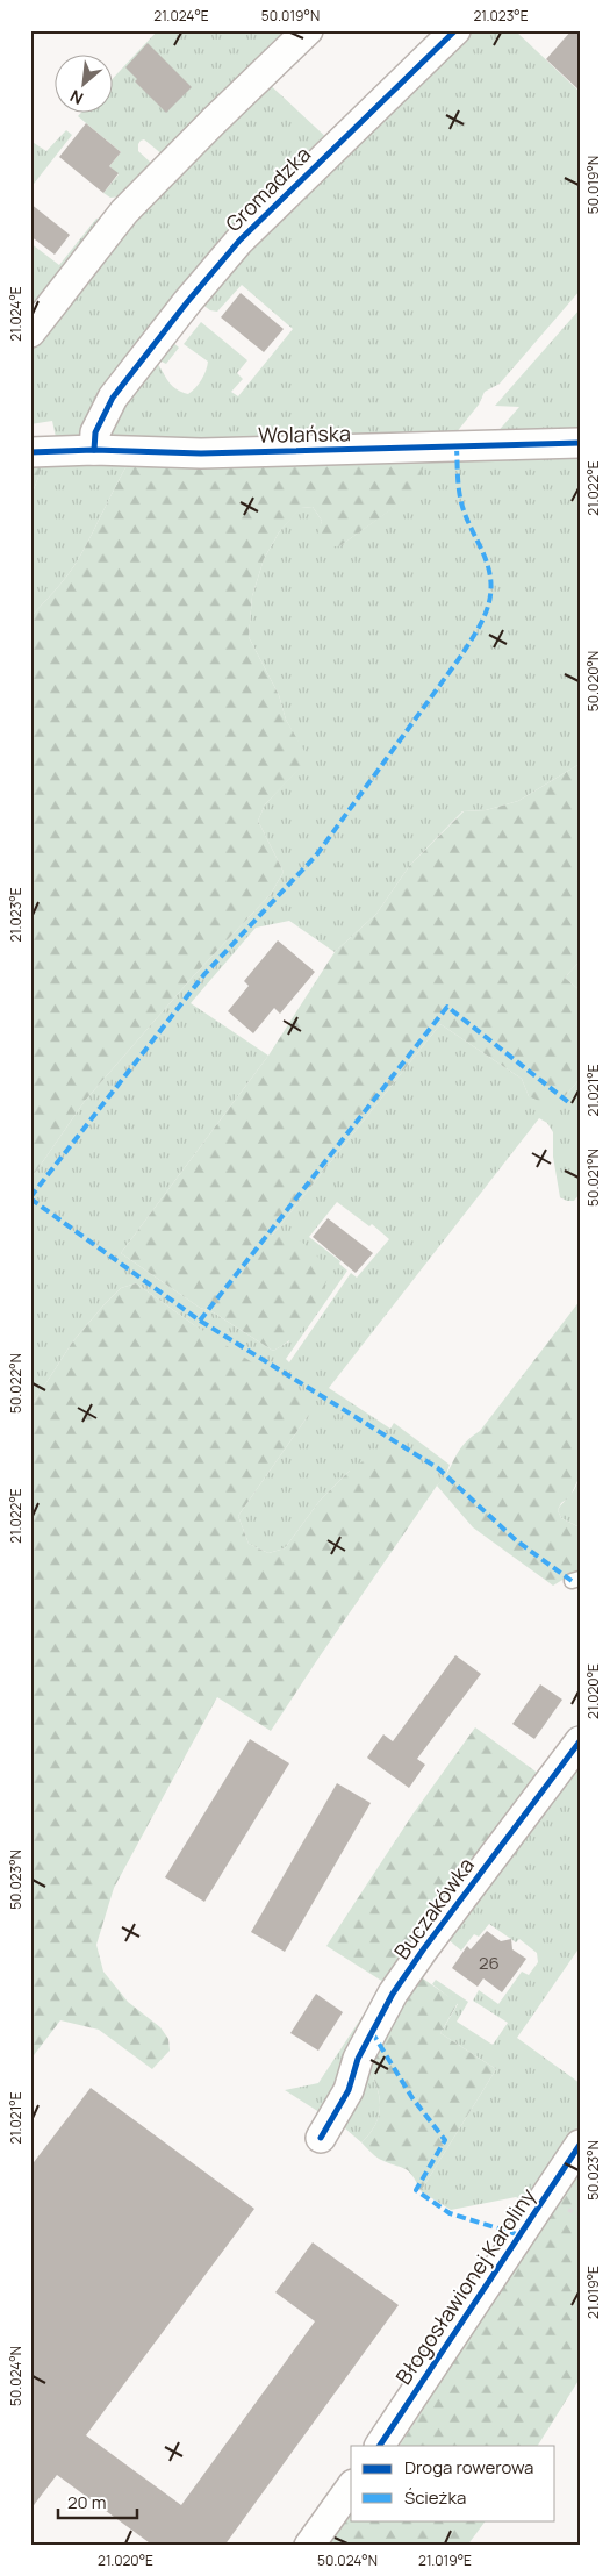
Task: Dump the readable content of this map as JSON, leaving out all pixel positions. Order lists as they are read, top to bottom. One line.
{"streets":{"street":["Gromadzka","Wolańska","Buczakówka","Błogosławionej Karoliny"]},"crossings":[["Gromadzka","Wolańska"]],"house_numbers":["26"],"legend":["Droga rowerowa","Ścieżka"],"scale_bar":"20 m","north":"bottom left","coordinates":["21.024°E","50.019°N","21.023°E","21.022°E","50.020°N","21.021°E","50.021°N","50.022°N","21.020°E","50.023°N","21.019°E","50.024°N"]}
